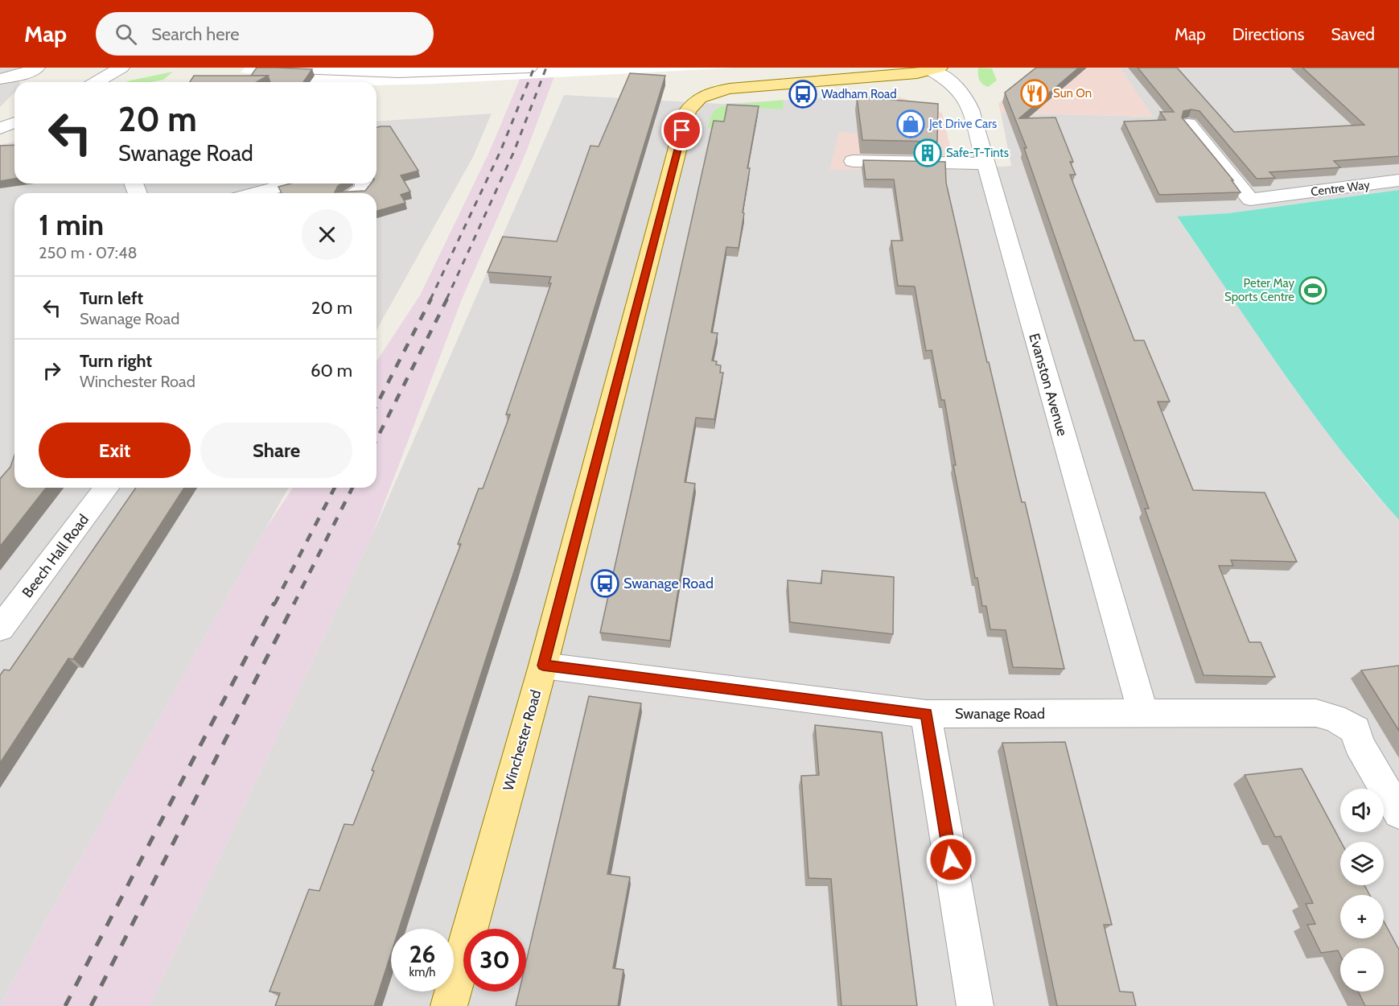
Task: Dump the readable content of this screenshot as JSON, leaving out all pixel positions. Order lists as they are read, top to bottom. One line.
{"streets":{"main road":["Winchester Road"],"street":["Centre Way","Evanston Avenue","Beech Hall Road","Swanage Road"]},"crossings":[["Evanston Avenue","Swanage Road"],["Evanston Avenue","Winchester Road"],["Swanage Road","Winchester Road"]],"places":{"restaurant":["Sun On"],"bus stop":["Wadham Road","Swanage Road"],"shop":["Jet Drive Cars"],"building":["Safe-T-Tints"],"sports":["Peter May Sports Centre"]},"page":{"header":"Map","search":"Search here","nav":["Map","Directions","Saved"],"turn":["20 m","Swanage Road"],"heading":["1 min","250 m · 07:48"],"list":[{"name":"Turn left","note":"Swanage Road","value":"20 m"},{"name":"Turn right","note":"Winchester Road","value":"60 m"}],"buttons":["Exit","Share"],"map_buttons":["+","−"],"speed":"26 km/h","limit":"30"}}
